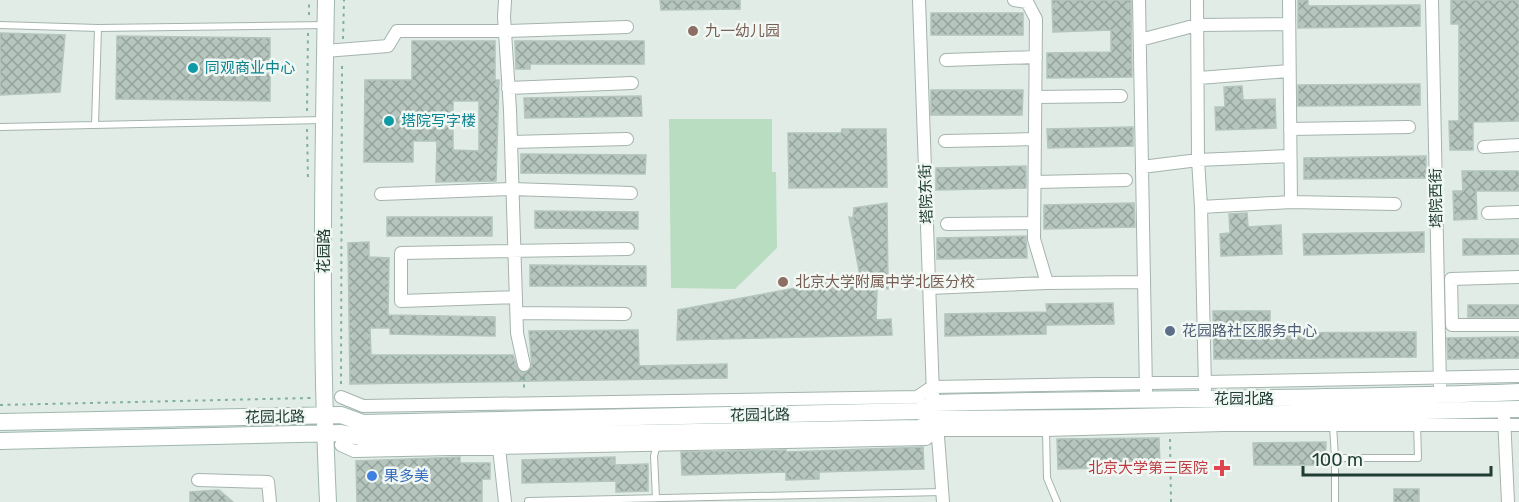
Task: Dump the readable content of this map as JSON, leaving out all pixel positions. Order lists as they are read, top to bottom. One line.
{"streets":{"street":["塔院东街","塔院西街","花园路","花园北路"]},"crossings":[["塔院东街","花园北路"],["塔院西街","花园北路"],["花园路","花园北路"]],"places":{"other":["九一幼儿园","同观商业中心","塔院写字楼","北京大学附属中学北医分校","花园路社区服务中心","果多美"],"health":["北京大学第三医院"]},"scale_bar":"100 m"}
